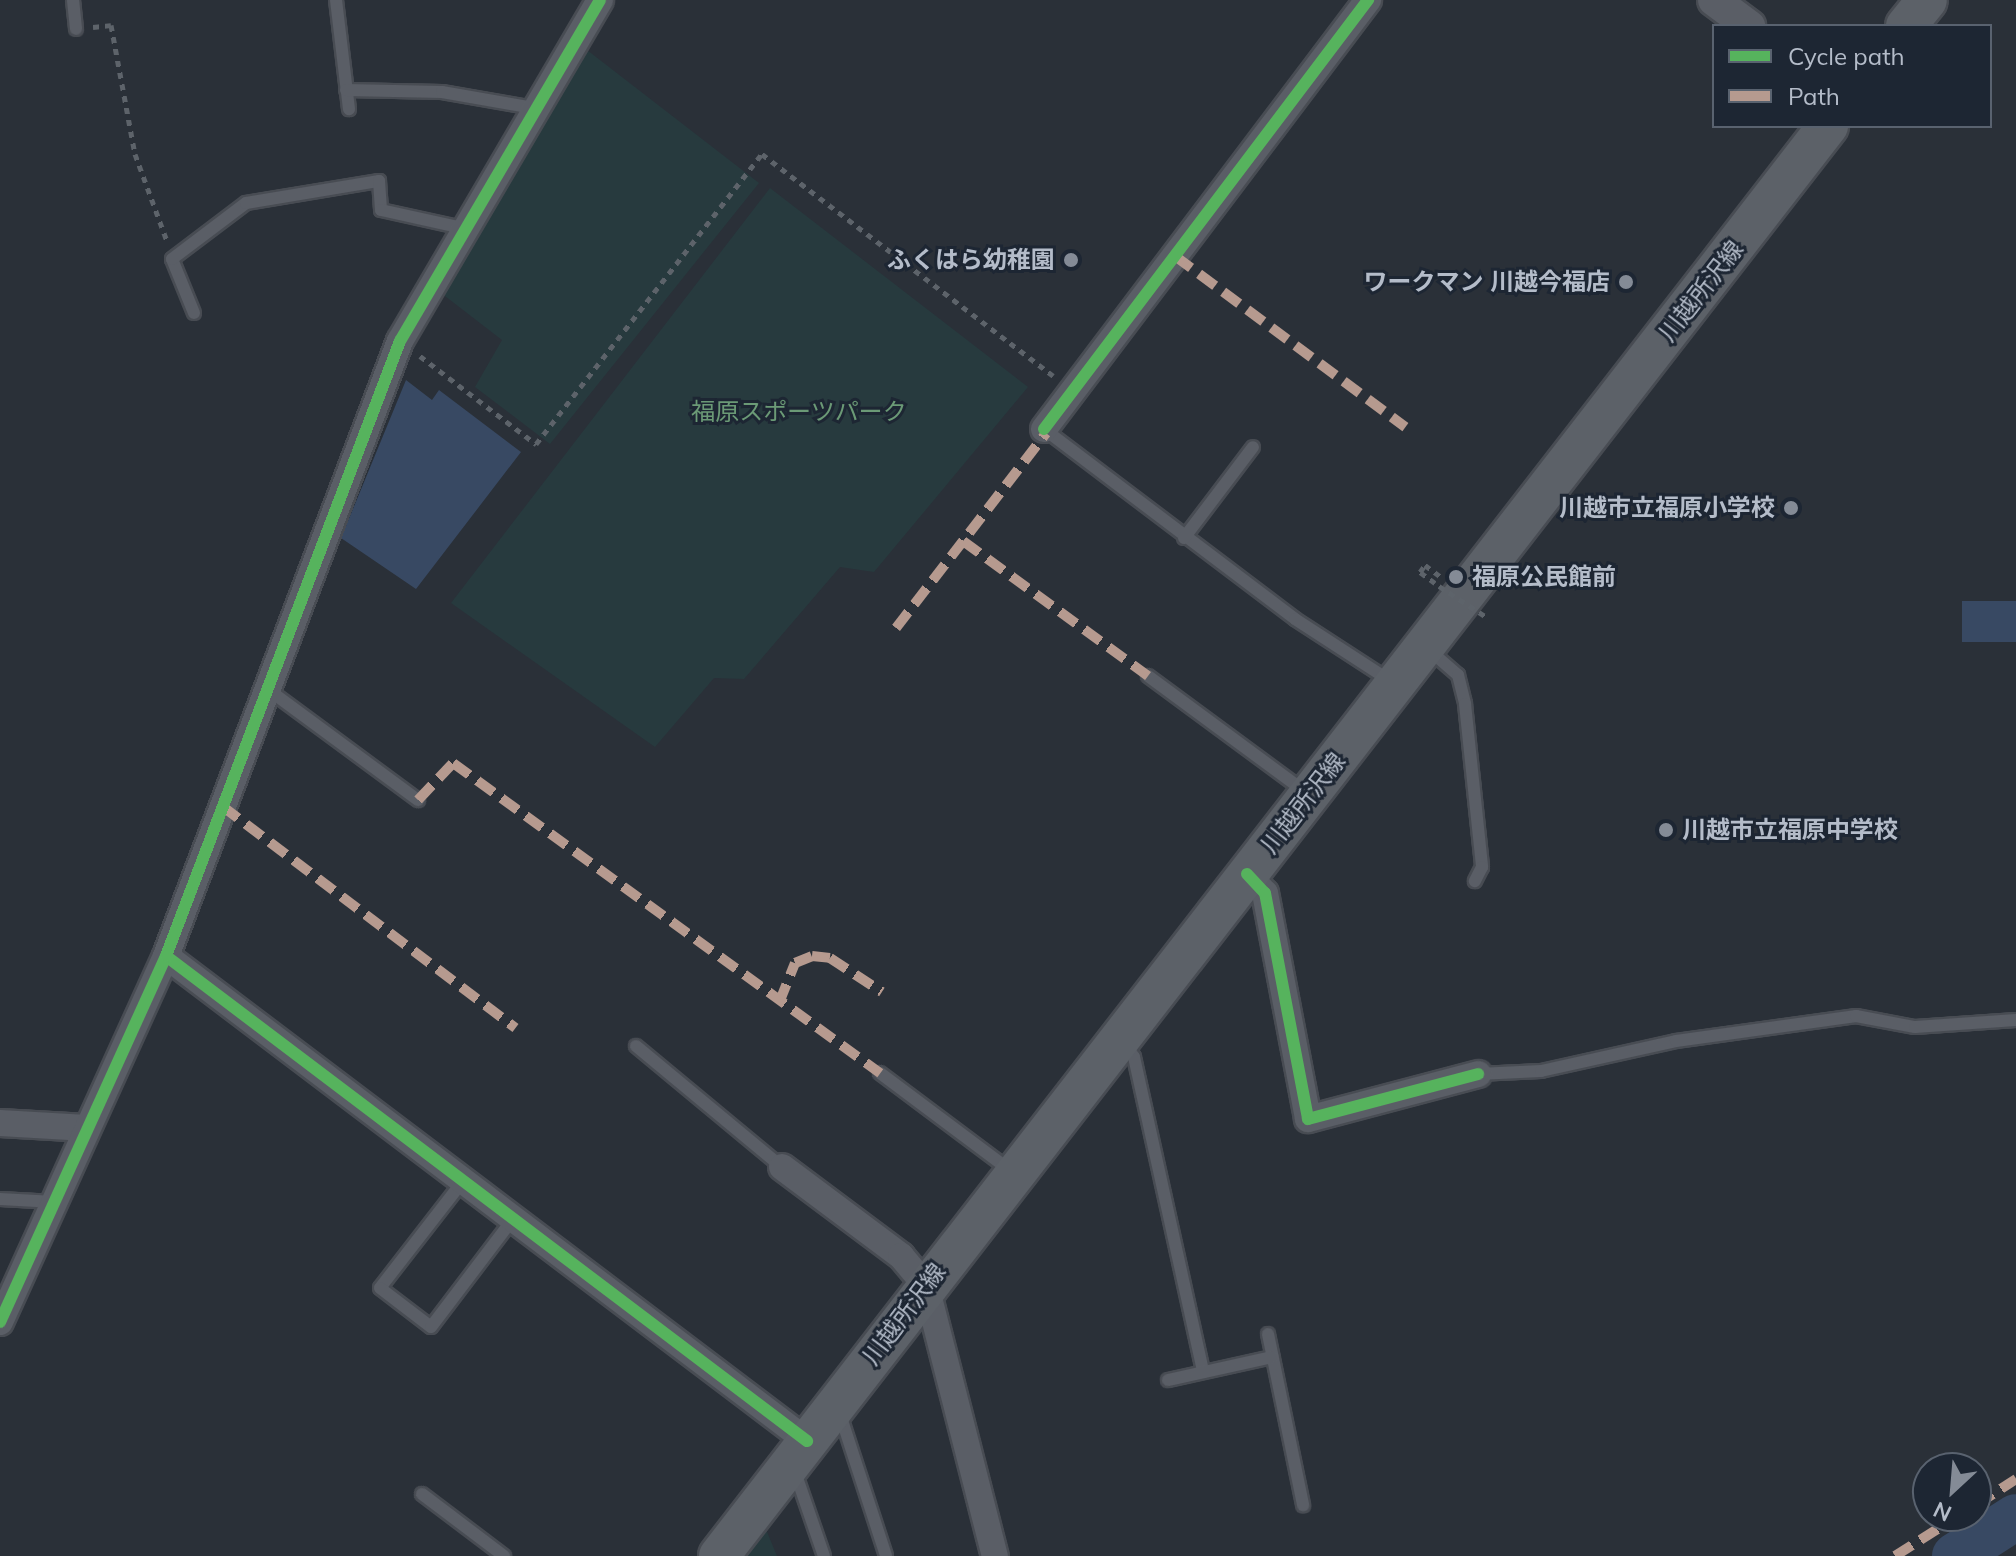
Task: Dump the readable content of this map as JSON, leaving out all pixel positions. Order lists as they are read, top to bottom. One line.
{"streets":{"main road":["川越所沢線"]},"parks":["福原スポーツパーク"],"places":["ふくはら幼稚園","ワークマン 川越今福店","川越市立福原小学校","福原公民館前","川越市立福原中学校"],"legend":["Cycle path","Path"],"north":"bottom left"}
